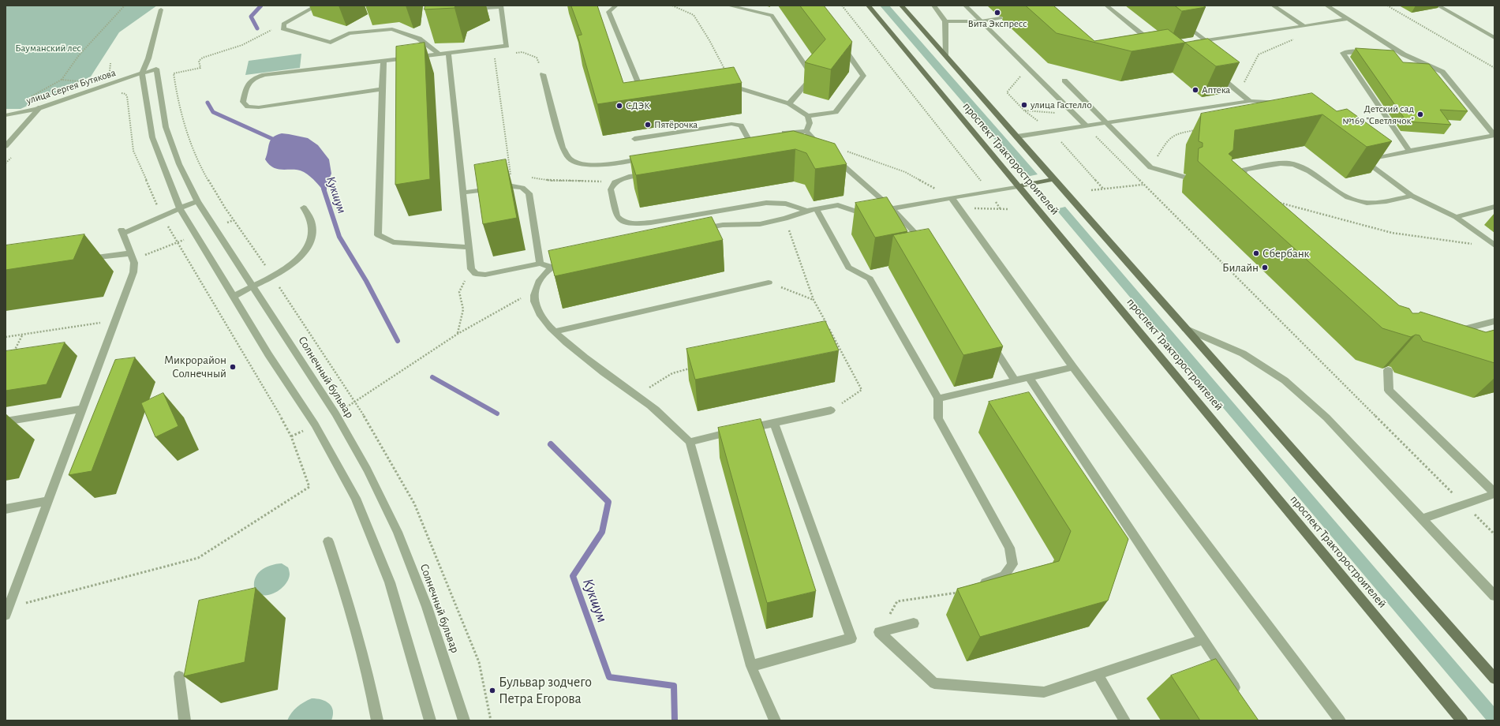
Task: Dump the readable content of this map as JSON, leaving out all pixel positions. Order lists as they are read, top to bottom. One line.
{"streets":{"main road":["проспект Тракторостроителей"],"street":["улица Сергея Бутякова","Солнечный бульвар"]},"crossings":[["улица Сергея Бутякова","Солнечный бульвар"]],"water":["Кукшум"],"parks":["Бауманский лес"],"places":["Вита Экспресс","Аптека","улица Гастелло","СДЭК","Детский сад №169 \"Светлячок\"","Пятёрочка","Сбербанк","Билайн","Микрорайон Солнечный","Бульвар зодчего Петра Егорова"]}
